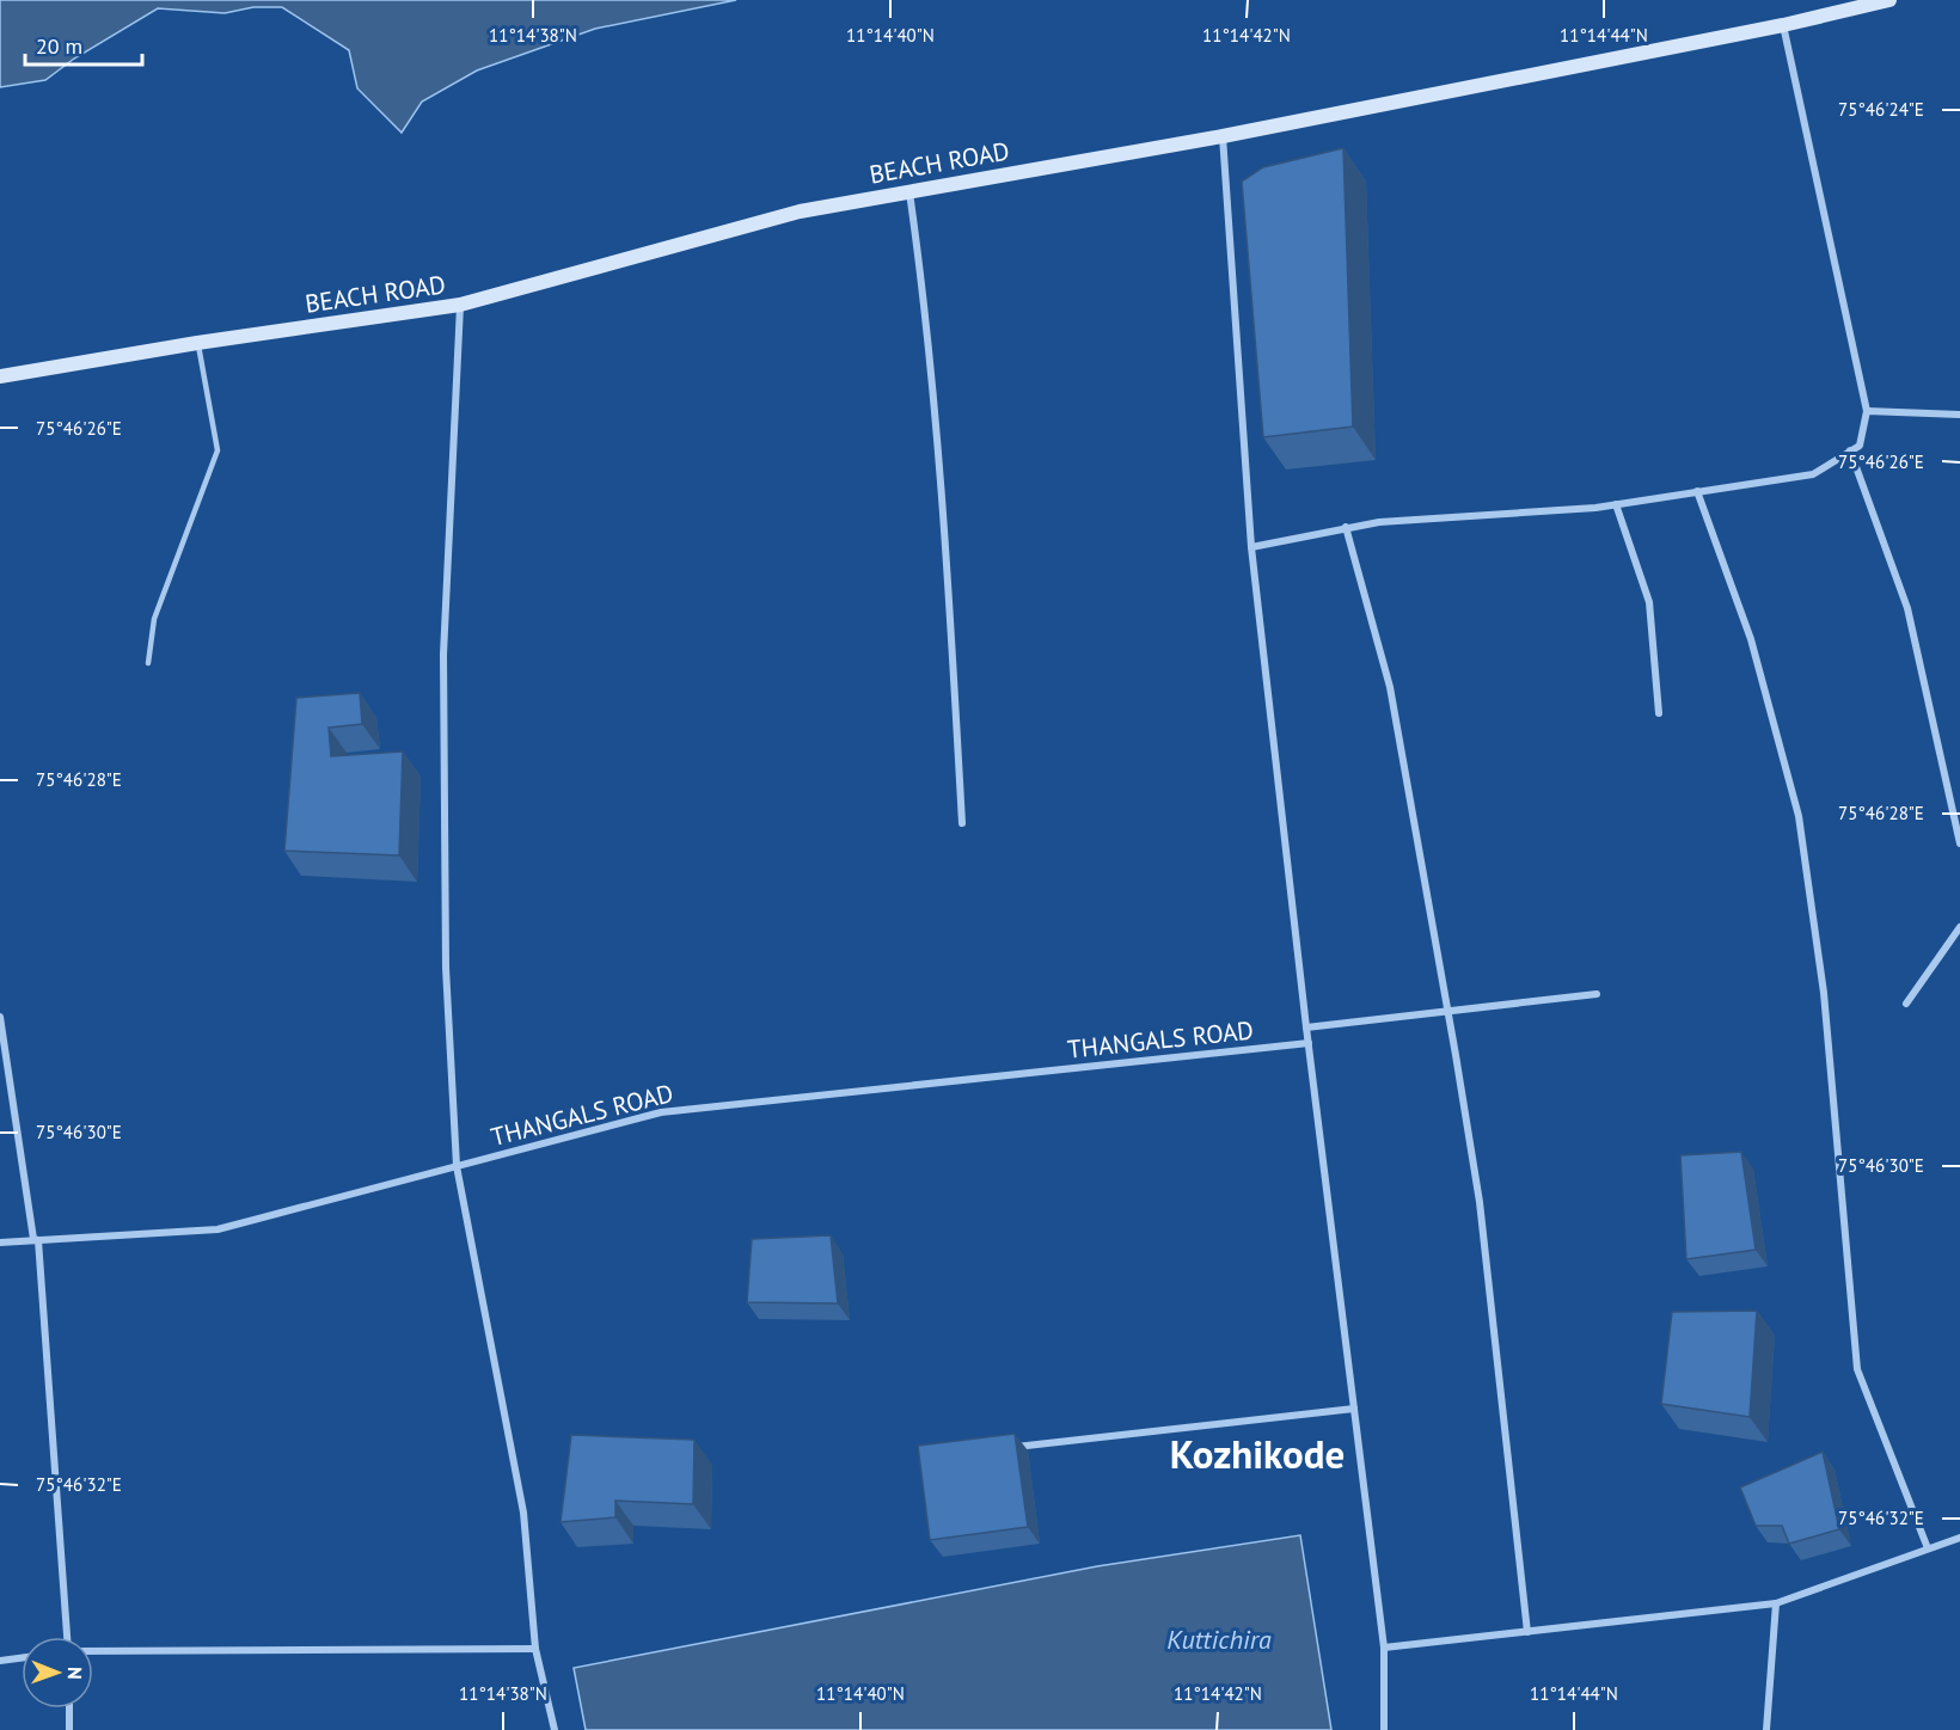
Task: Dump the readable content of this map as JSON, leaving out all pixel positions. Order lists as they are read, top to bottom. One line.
{"streets":{"main road":["BEACH ROAD"],"street":["THANGALS ROAD"]},"districts":["Kozhikode"],"water":["Kuttichira"],"scale_bar":"20 m","north":"right","coordinates":["11°14'38\"N","11°14'40\"N","11°14'42\"N","11°14'44\"N","75°46'24\"E","75°46'26\"E","75°46'28\"E","75°46'30\"E","75°46'32\"E"]}
